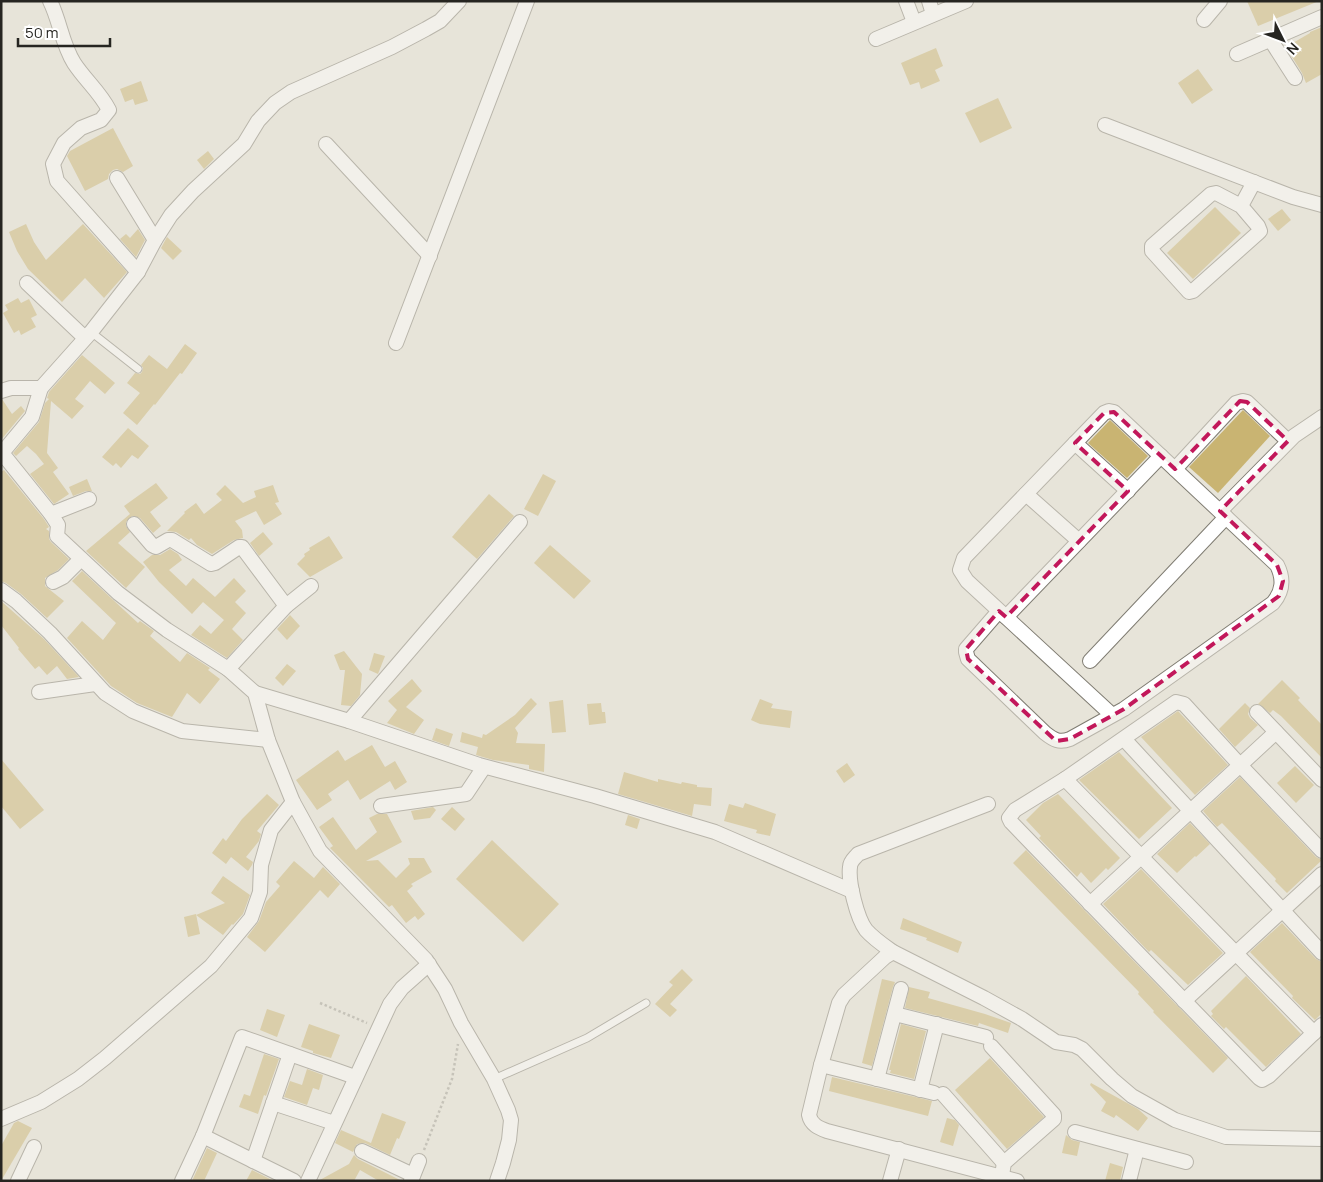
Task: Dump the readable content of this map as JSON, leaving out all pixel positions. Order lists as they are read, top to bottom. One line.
{"scale_bar":"50 m","north":"bottom right"}
